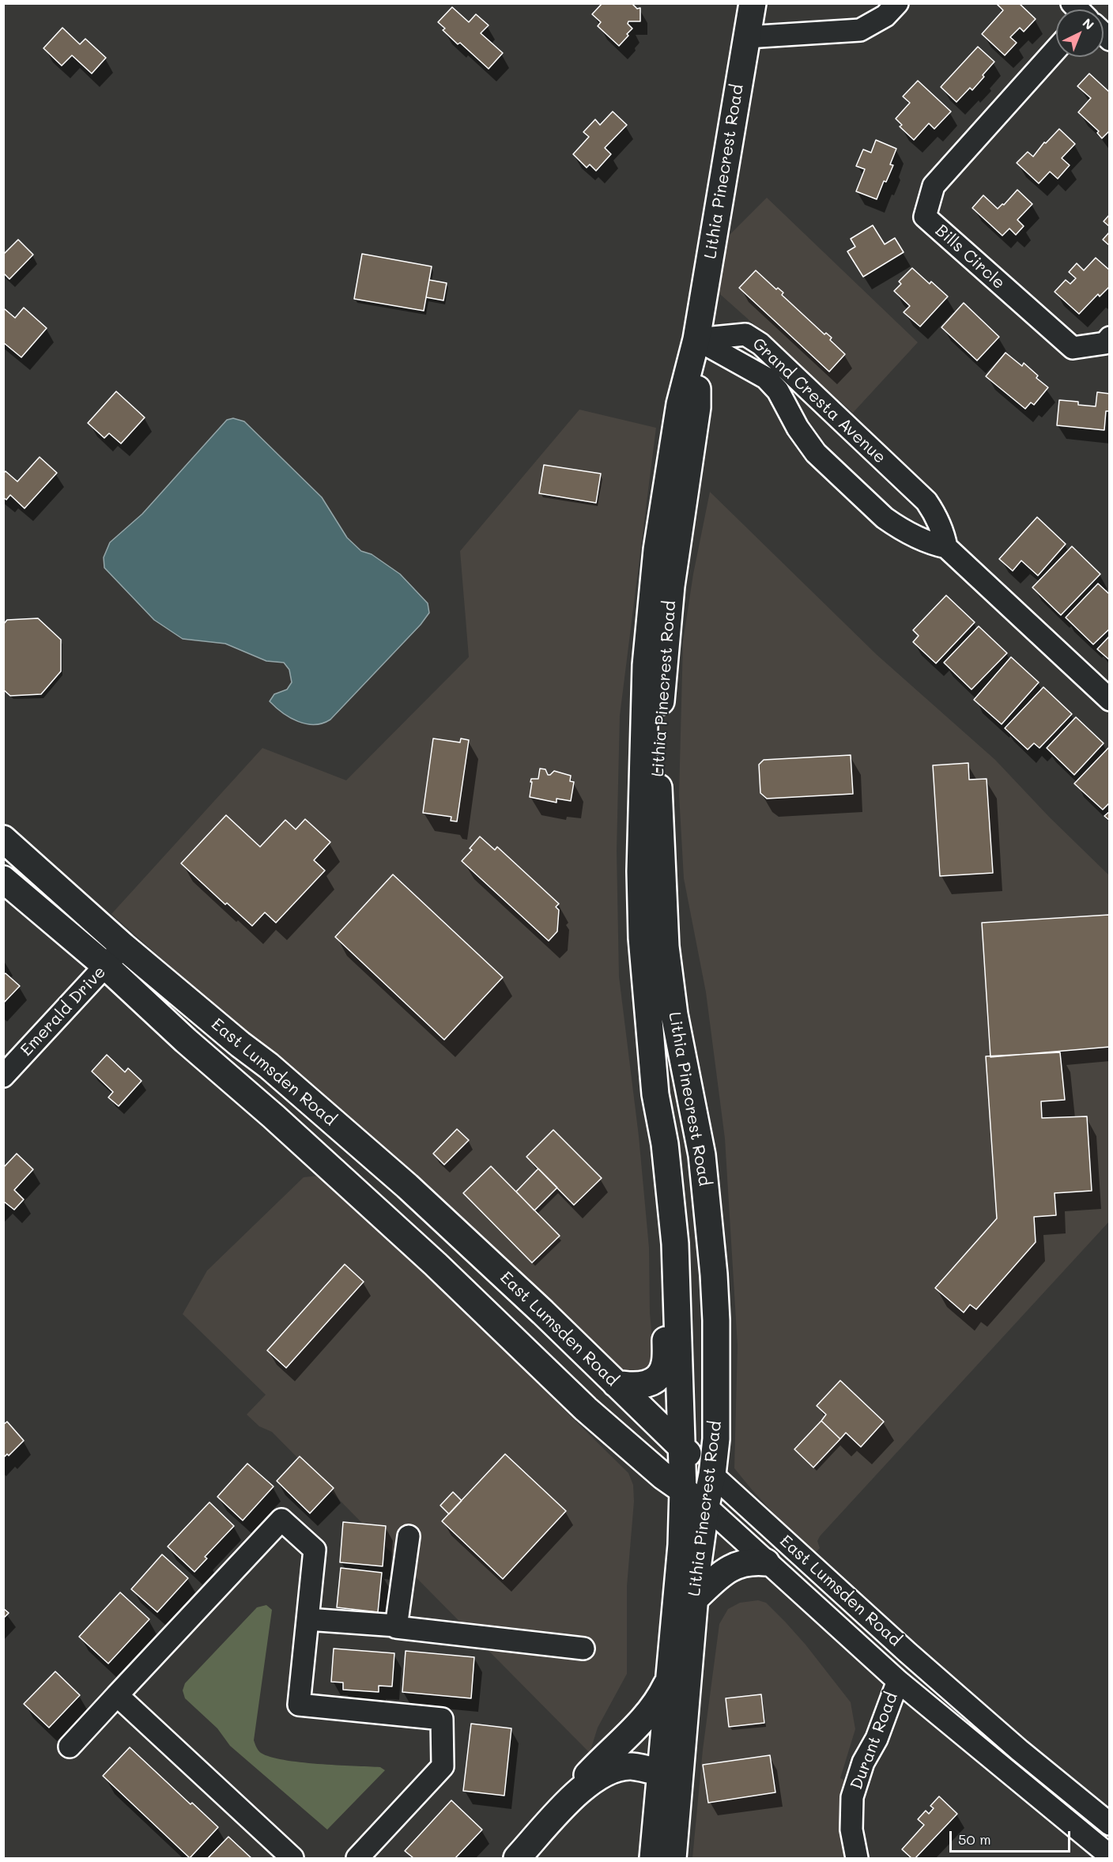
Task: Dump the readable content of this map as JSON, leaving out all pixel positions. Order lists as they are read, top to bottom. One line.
{"streets":{"main road":["Lithia Pinecrest Road","East Lumsden Road"],"street":["Bills Circle","Grand Cresta Avenue","Emerald Drive","Durant Road"]},"crossings":[["Lithia Pinecrest Road","Grand Cresta Avenue"],["Lithia Pinecrest Road","East Lumsden Road"],["Emerald Drive","East Lumsden Road"],["East Lumsden Road","Durant Road"]],"scale_bar":"50 m","north":"top right"}
